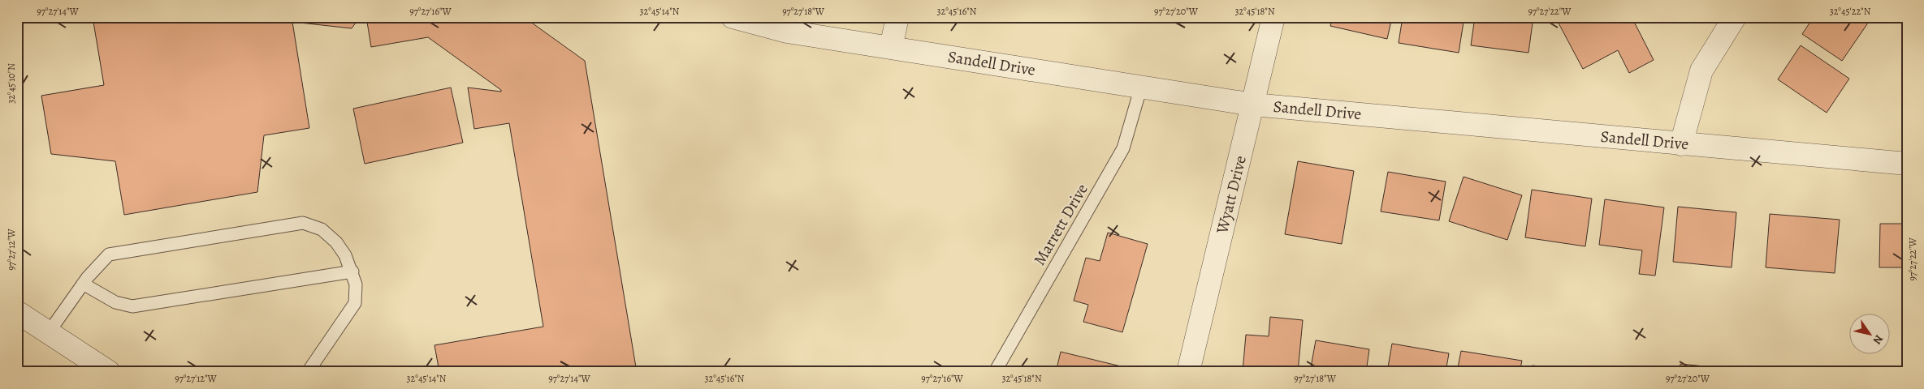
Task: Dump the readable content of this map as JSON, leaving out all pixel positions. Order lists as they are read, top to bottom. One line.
{"streets":{"street":["Sandell Drive","Wyatt Drive"],"lane":["Marrett Drive"]},"crossings":[["Sandell Drive","Wyatt Drive"],["Sandell Drive","Marrett Drive"]],"north":"bottom right","coordinates":["97°27'14\"W","97°27'16\"W","32°45'14\"N","97°27'18\"W","32°45'16\"N","97°27'20\"W","32°45'18\"N","97°27'22\"W","32°45'22\"N","32°45'10\"N","97°27'12\"W"]}
